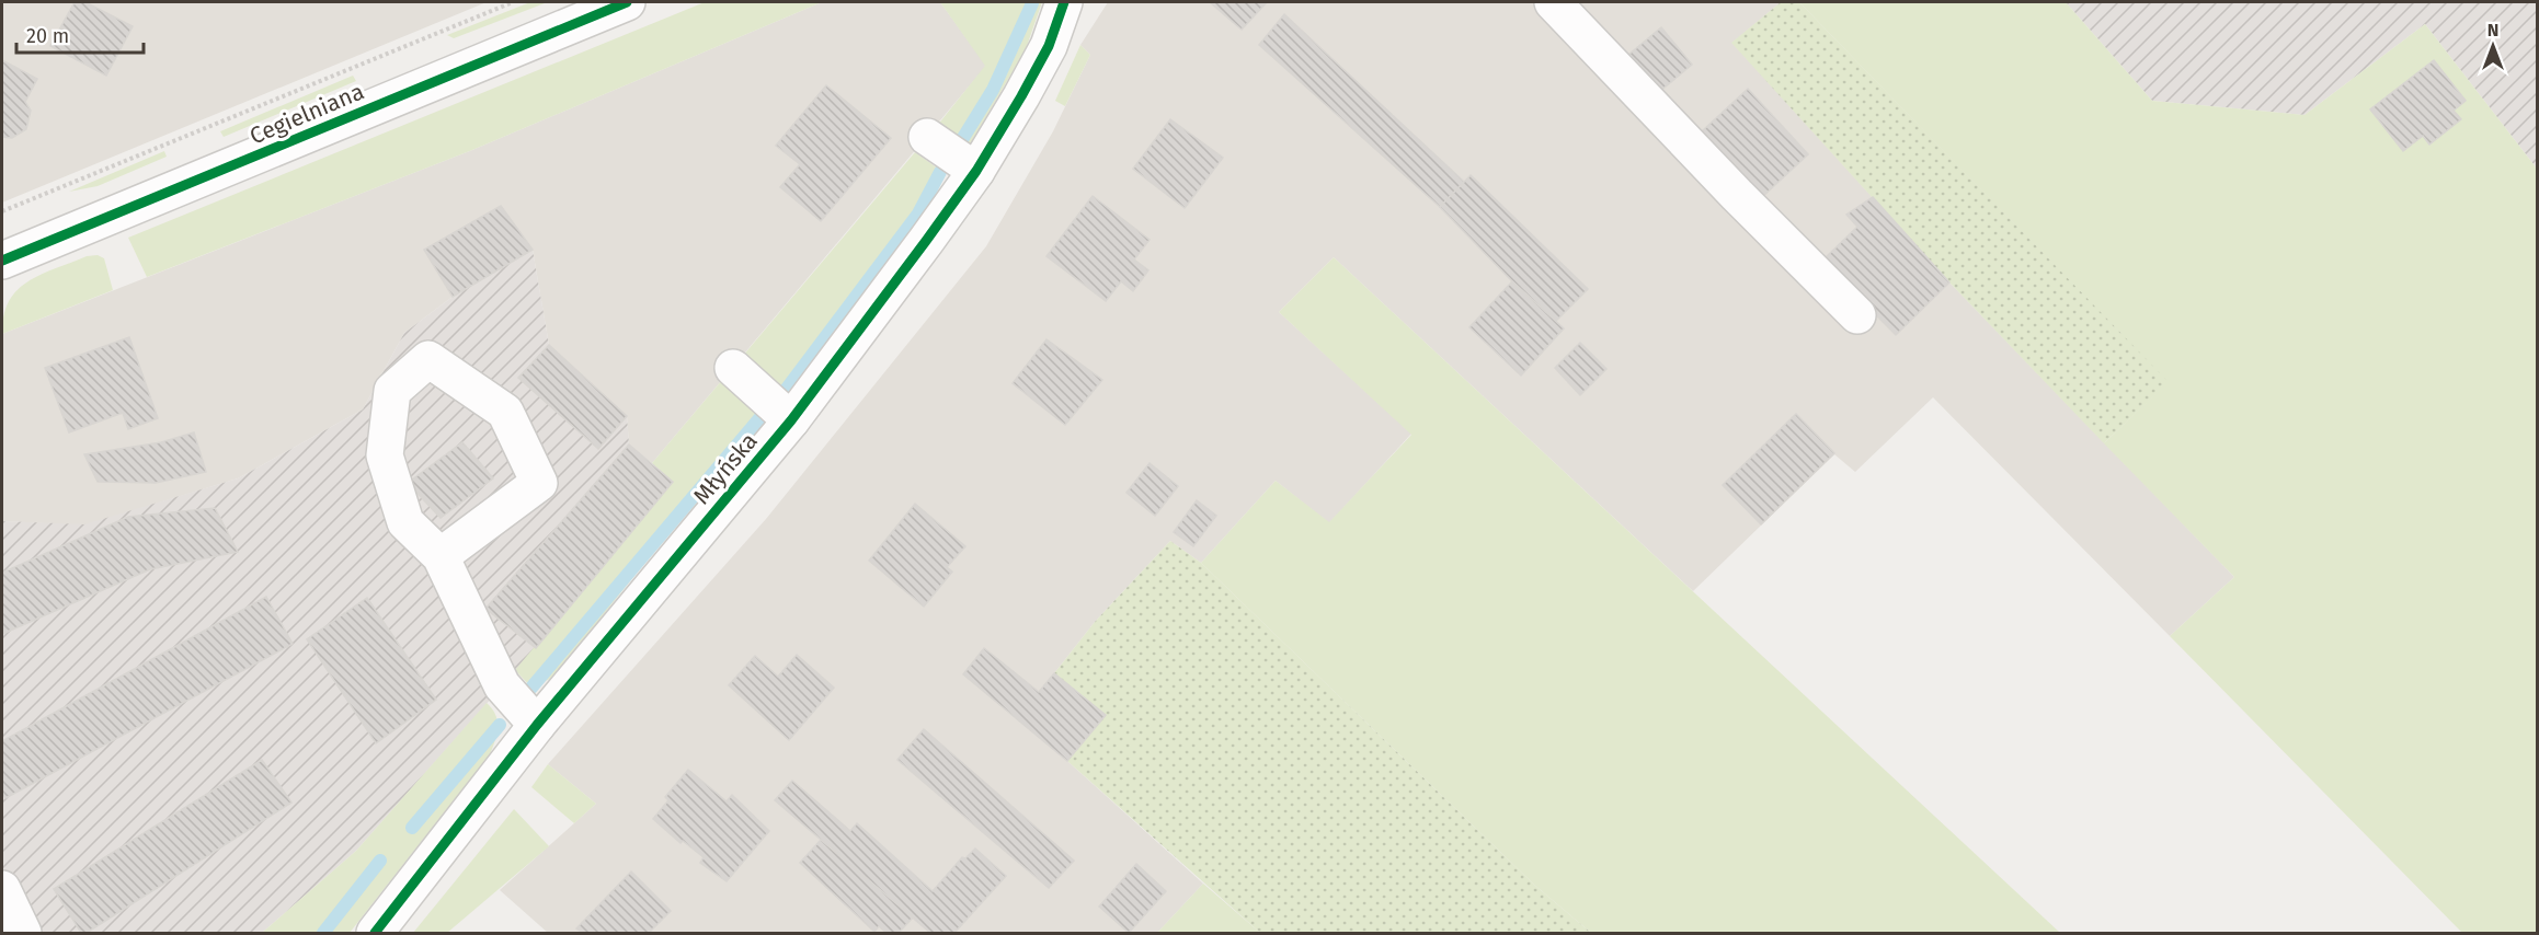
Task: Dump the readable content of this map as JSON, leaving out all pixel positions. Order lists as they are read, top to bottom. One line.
{"streets":{"street":["Cegielniana","Młyńska"]},"scale_bar":"20 m","north":"top"}
